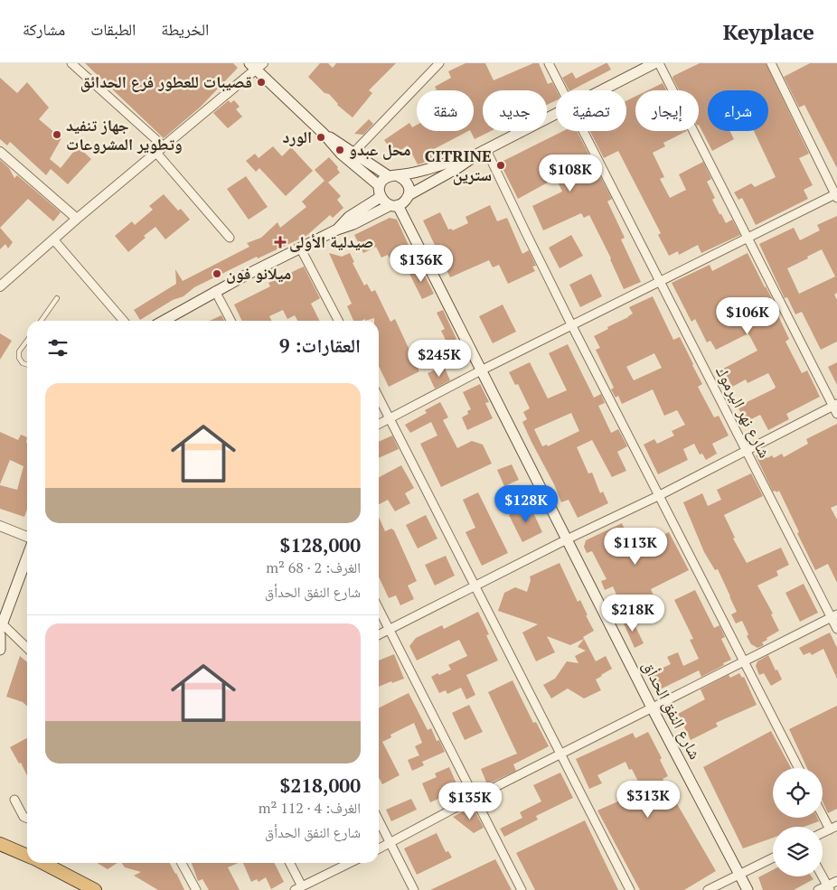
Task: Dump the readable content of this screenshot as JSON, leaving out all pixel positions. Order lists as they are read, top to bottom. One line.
{"streets":{"main road":["شارع النفق الحدأق"],"street":["شارع نهر اليرموك"]},"places":{"other":["قصيبات للعطور فرع الحدائق","جهاز تنفيد وتطوير المشروعات","الورد","محل عبدو","CITRINE سترين","ميلانو فون"],"health":["صيدلية الأولى"]},"page":{"header":"Keyplace","nav":["الخريطة","الطبقات","مشاركة"],"chip":["شراء","إيجار","تصفية","جديد","شقة"],"price":["$108K","$136K","$106K","$245K","$128K","$113K","$218K","$313K","$135K"],"heading":"العقارات: 9","list":[{"name":"$128,000","note":"الغرف: 2 · 68 m² · شارع النفق الحدأق"},{"name":"$218,000","note":"الغرف: 4 · 112 m² · شارع النفق الحدأق"}]}}
